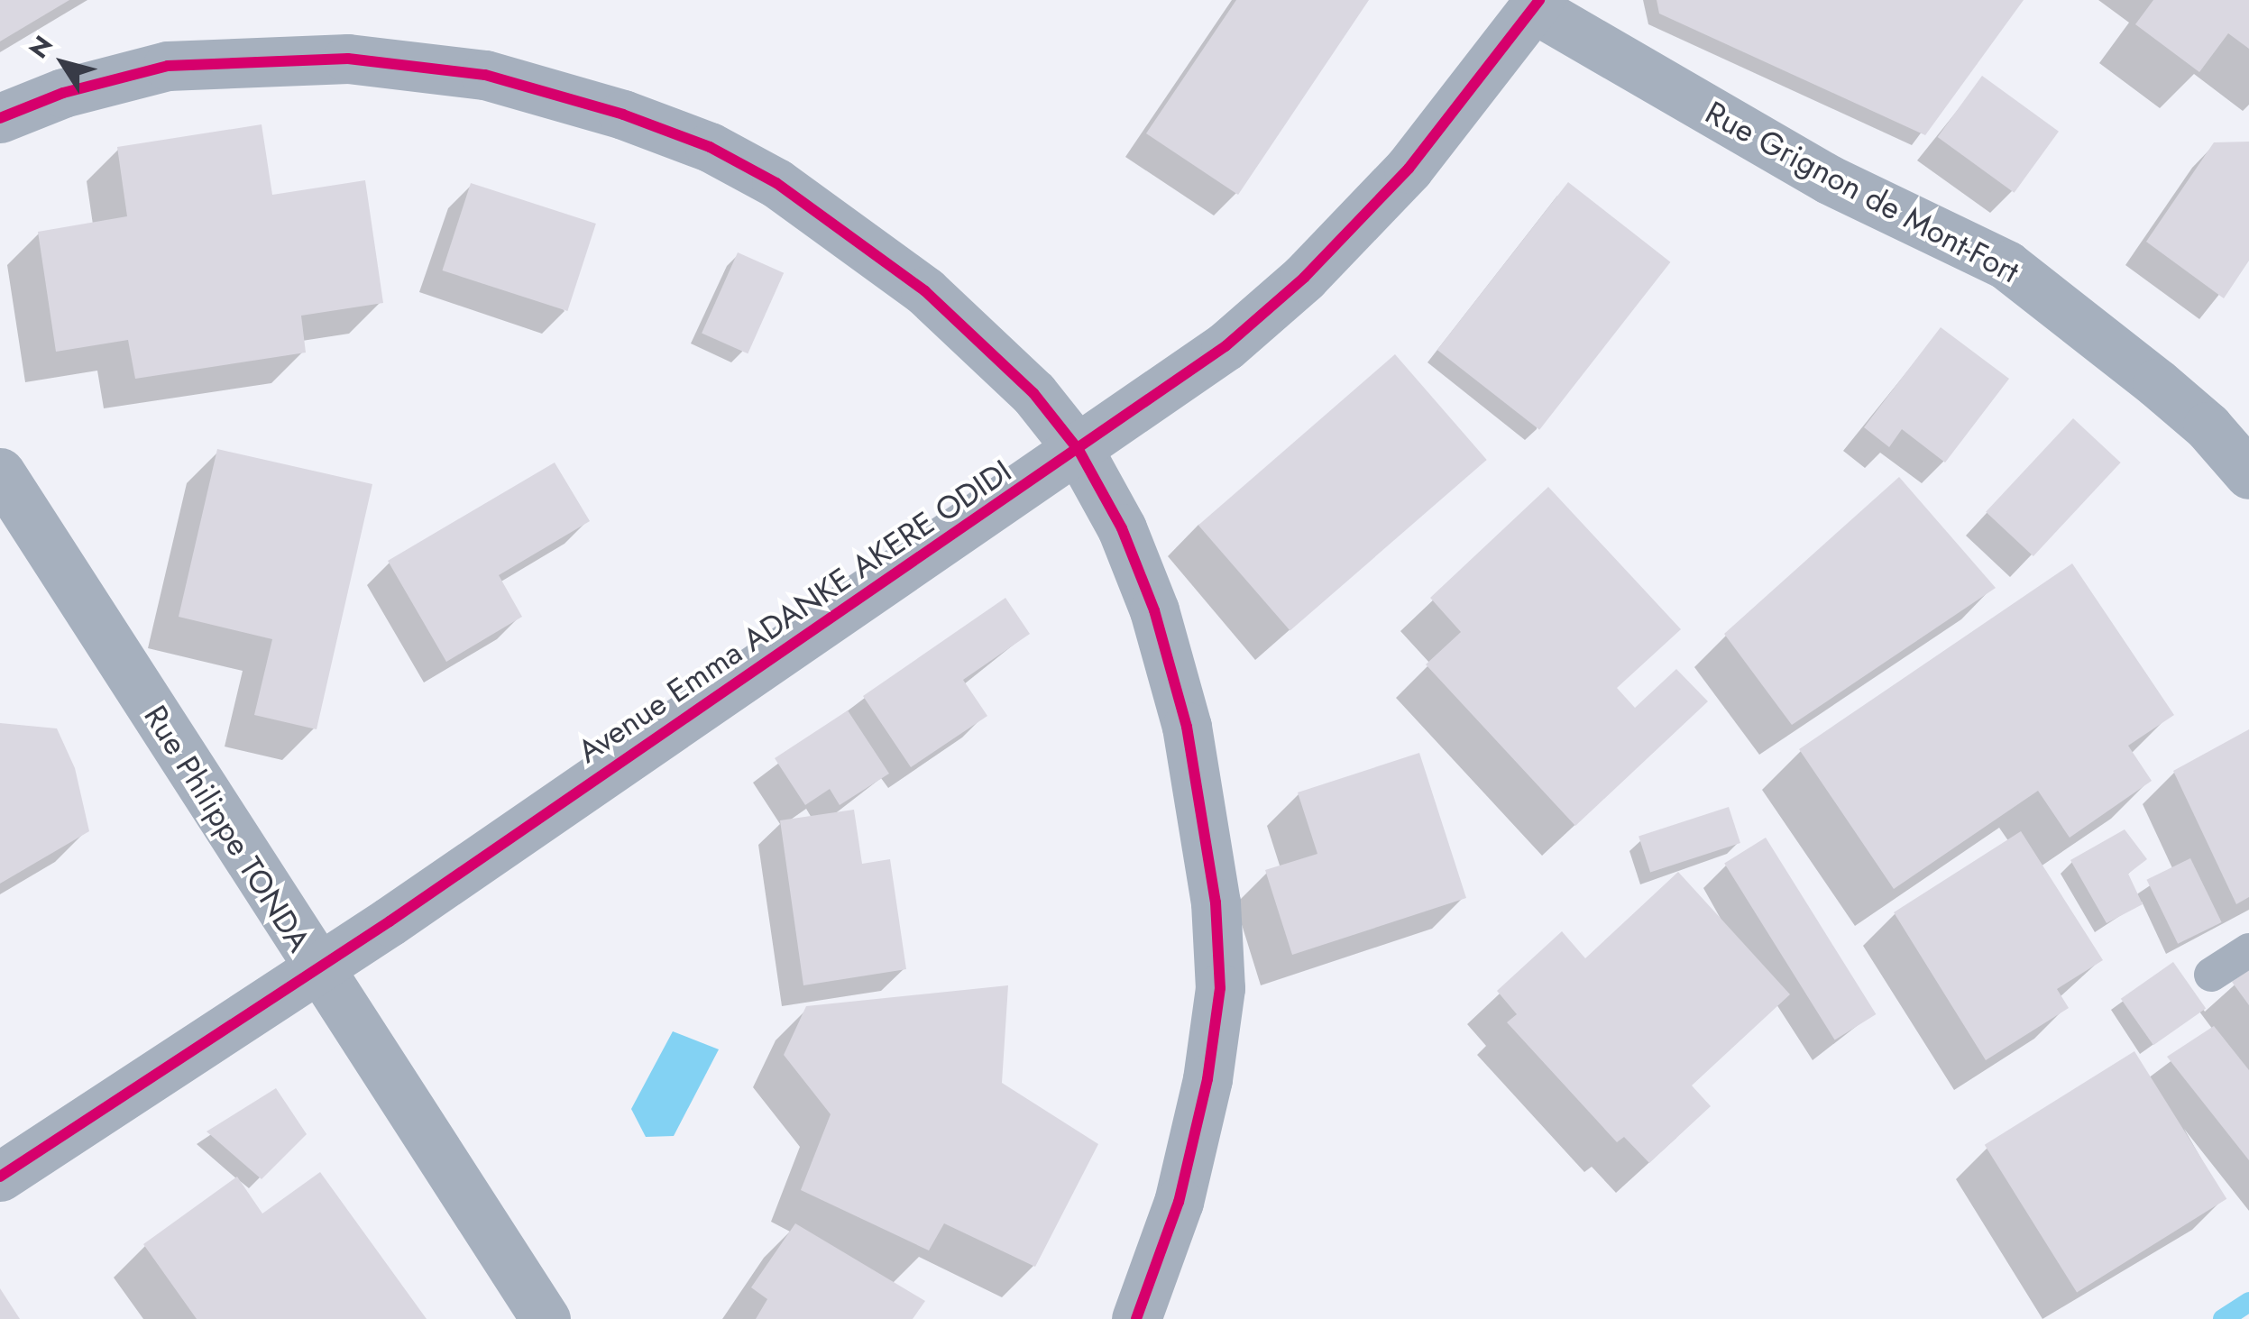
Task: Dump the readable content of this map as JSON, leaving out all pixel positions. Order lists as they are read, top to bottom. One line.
{"streets":{"street":["Rue Grignon de Mont-Fort","Avenue Emma ADANKE AKERE ODIDI","Rue Philippe TONDA"]},"crossings":[["Rue Grignon de Mont-Fort","Avenue Emma ADANKE AKERE ODIDI"],["Avenue Emma ADANKE AKERE ODIDI","Rue Philippe TONDA"]],"north":"top left"}
